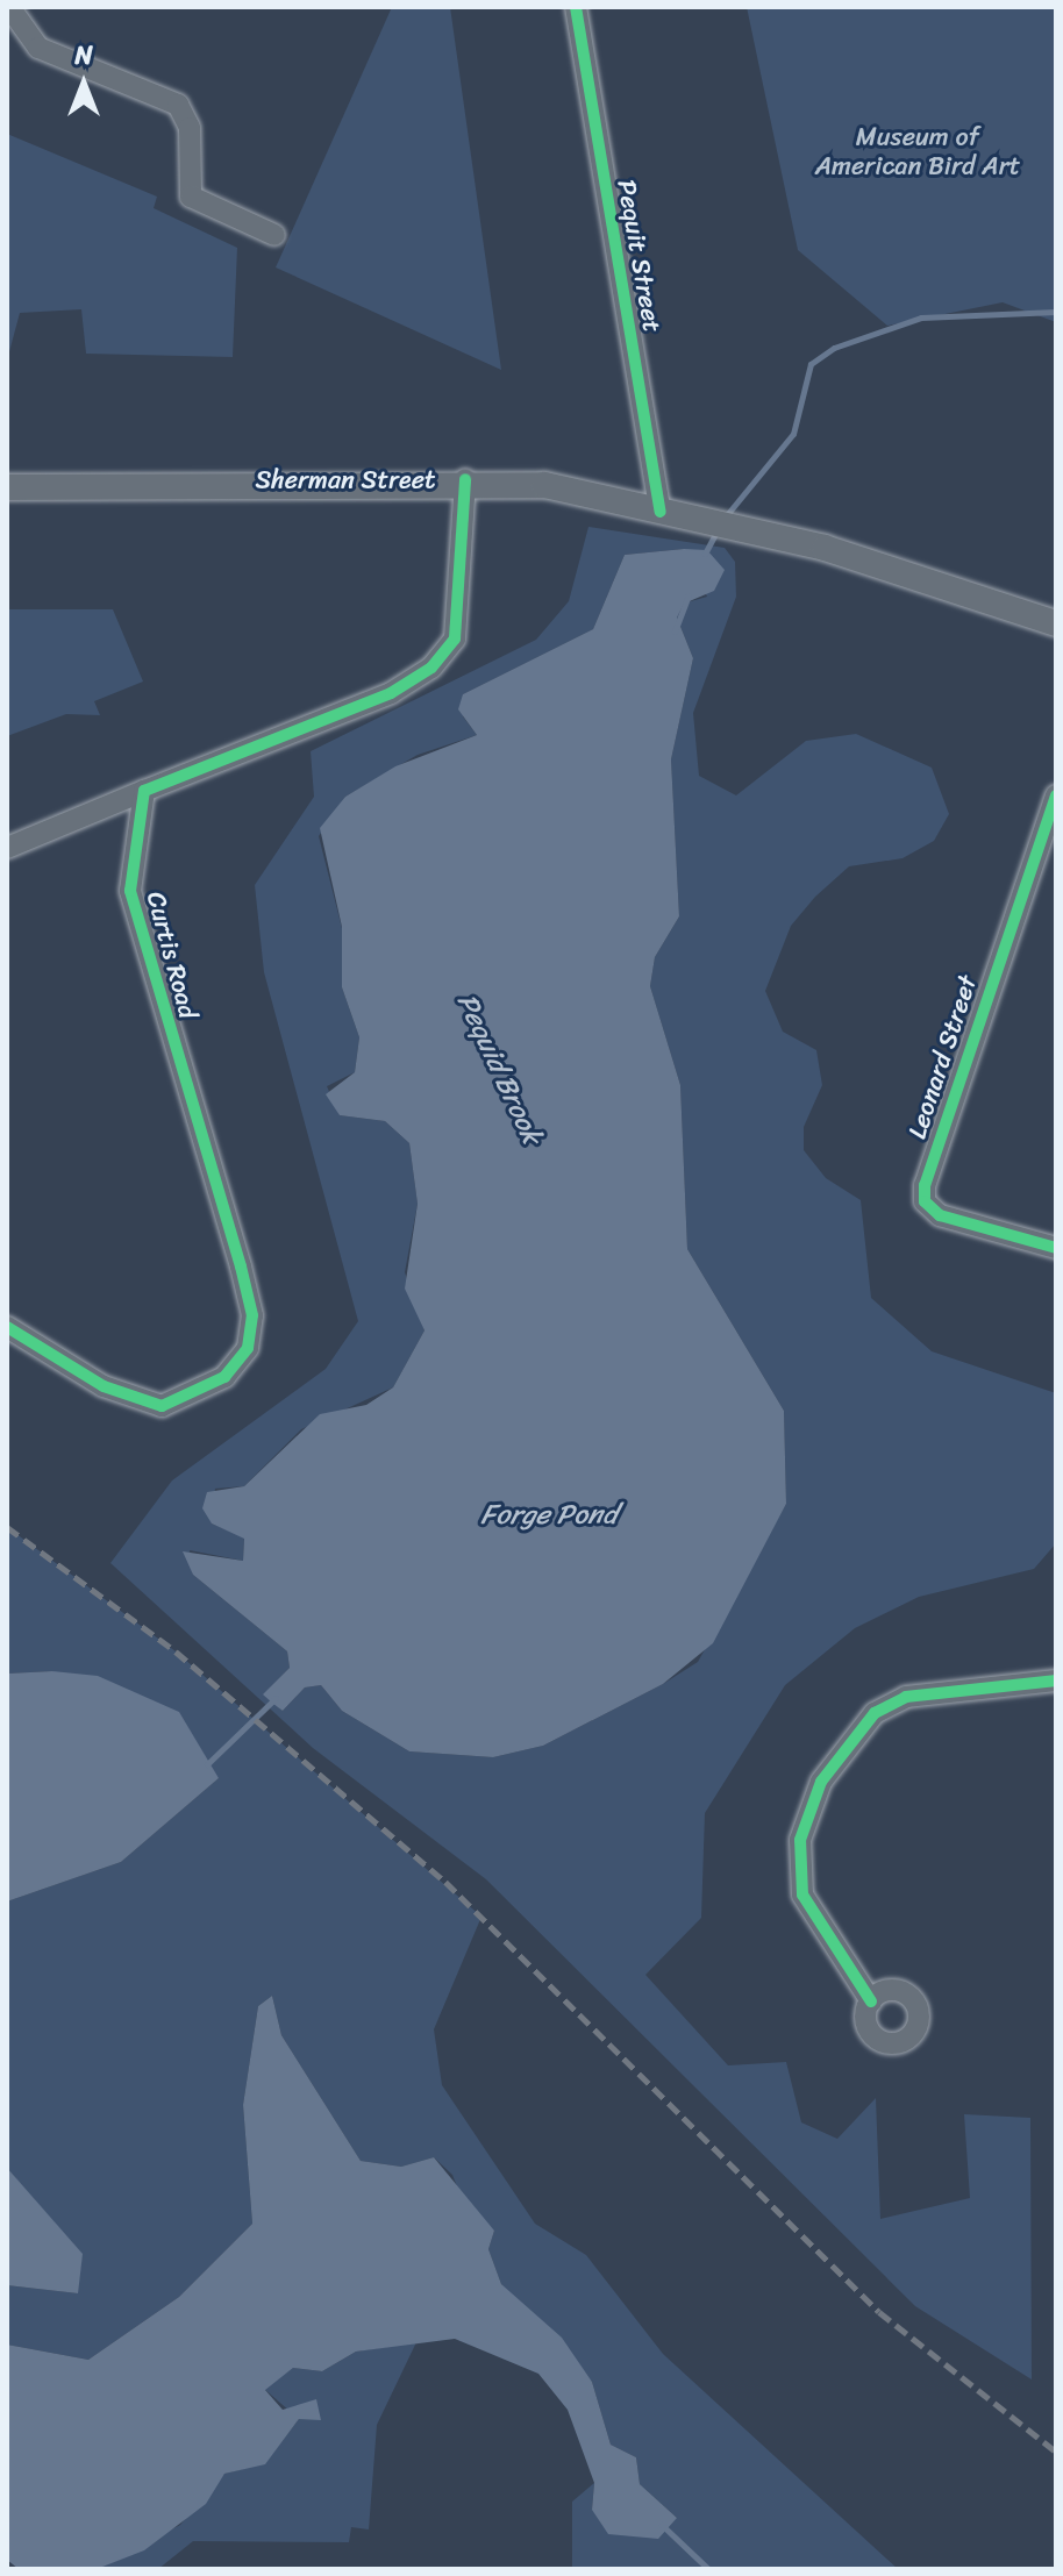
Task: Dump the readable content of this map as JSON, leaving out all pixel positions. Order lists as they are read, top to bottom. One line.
{"streets":{"main road":["Sherman Street"],"street":["Pequit Street","Curtis Road","Leonard Street"]},"crossings":[["Pequit Street","Sherman Street"]],"water":["Pequid Brook","Forge Pond"],"parks":["Museum of American Bird Art"],"north":"top"}
